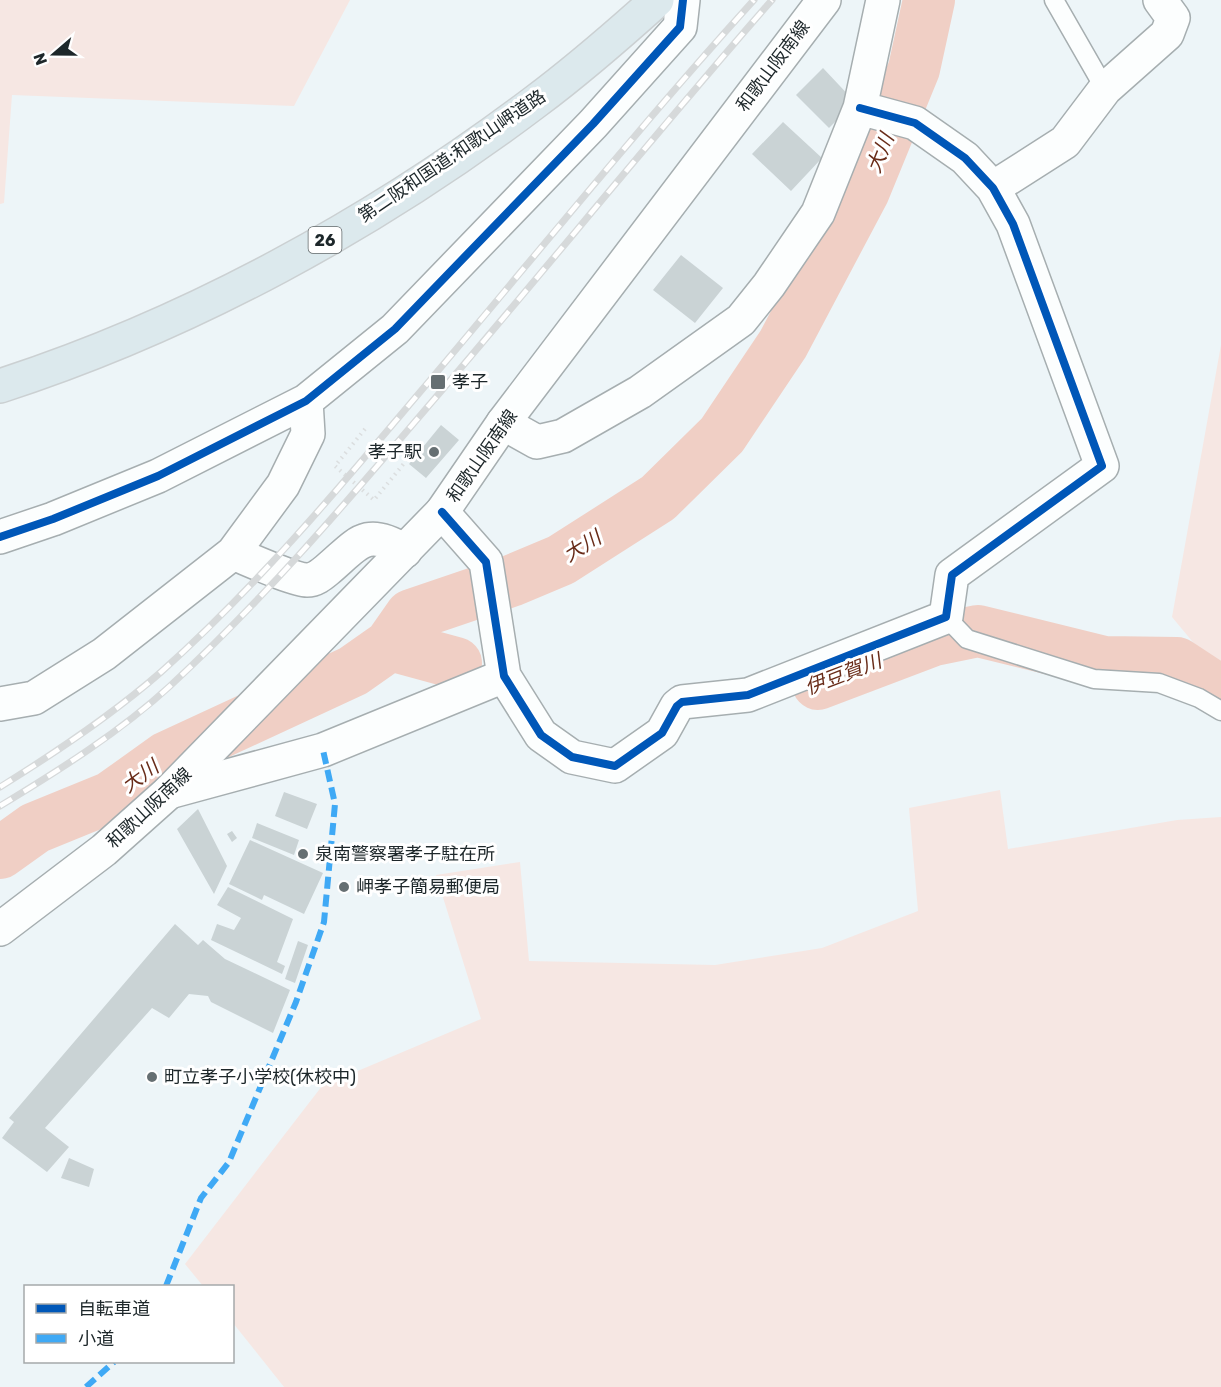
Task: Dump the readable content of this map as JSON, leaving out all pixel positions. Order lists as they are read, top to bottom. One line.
{"streets":{"highway":["第二阪和国道;和歌山岬道路","26"],"street":["和歌山阪南線"]},"water":["大川","伊豆賀川"],"places":{"transit":["孝子"],"other":["孝子駅","泉南警察署孝子駐在所","岬孝子簡易郵便局","町立孝子小学校(休校中)"]},"legend":["自転車道","小道"],"north":"left"}
